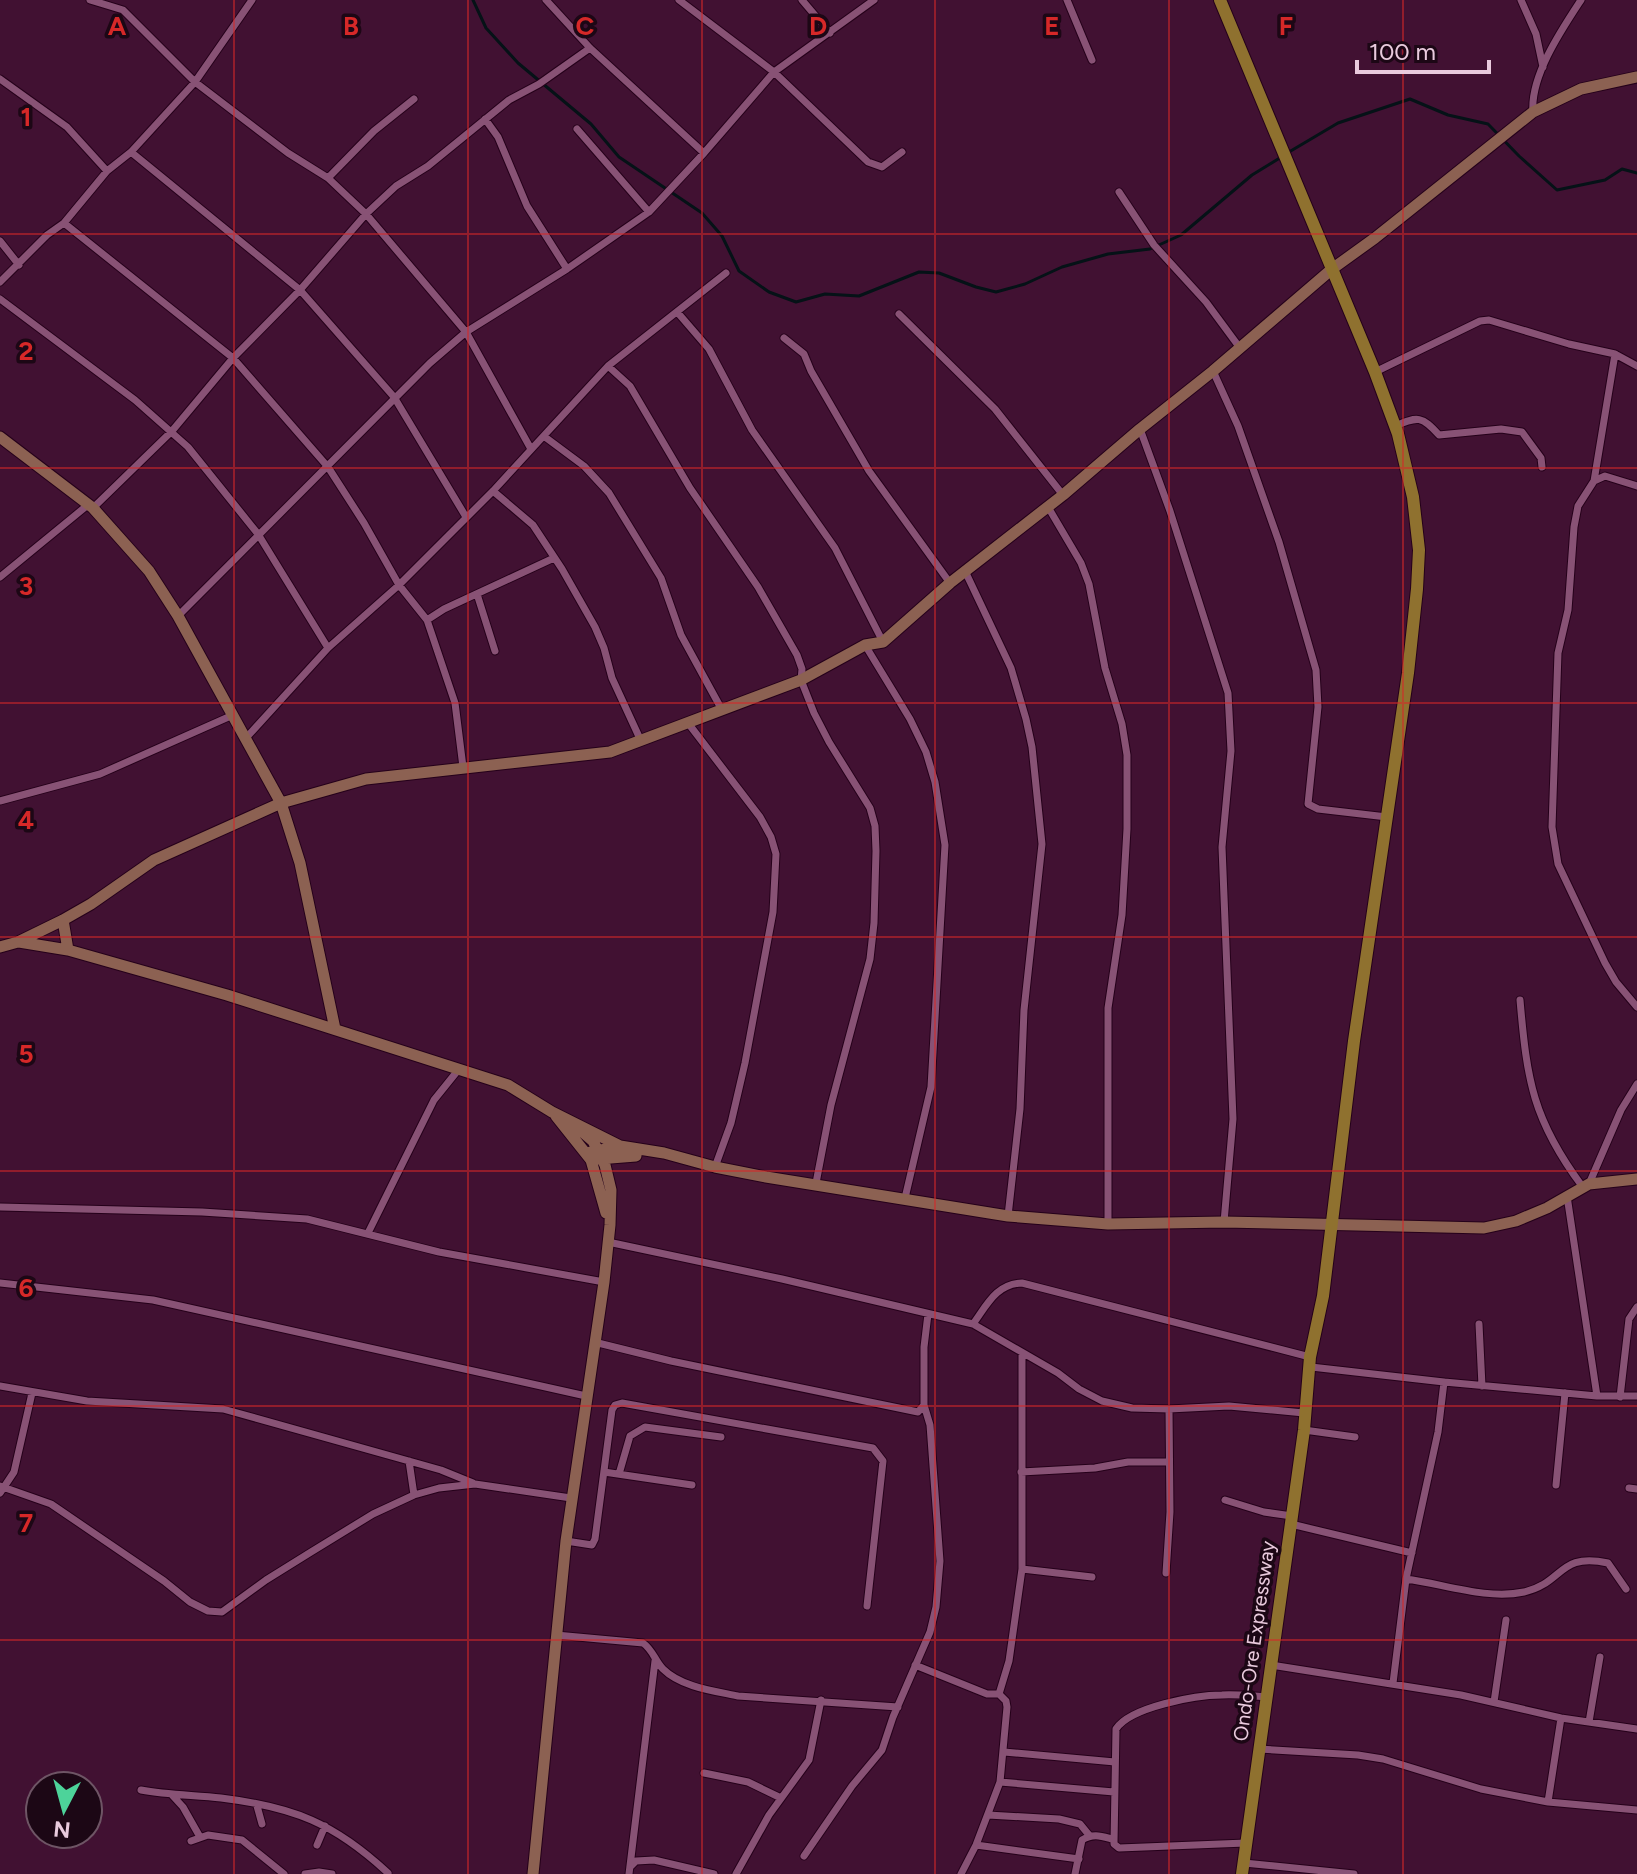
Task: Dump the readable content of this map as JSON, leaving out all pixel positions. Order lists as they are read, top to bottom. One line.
{"streets":{"main road":["Ondo-Ore Expressway"]},"scale_bar":"100 m","north":"bottom","grid":{"columns":["A","B","C","D","E","F"],"rows":["1","2","3","4","5","6","7"]}}
